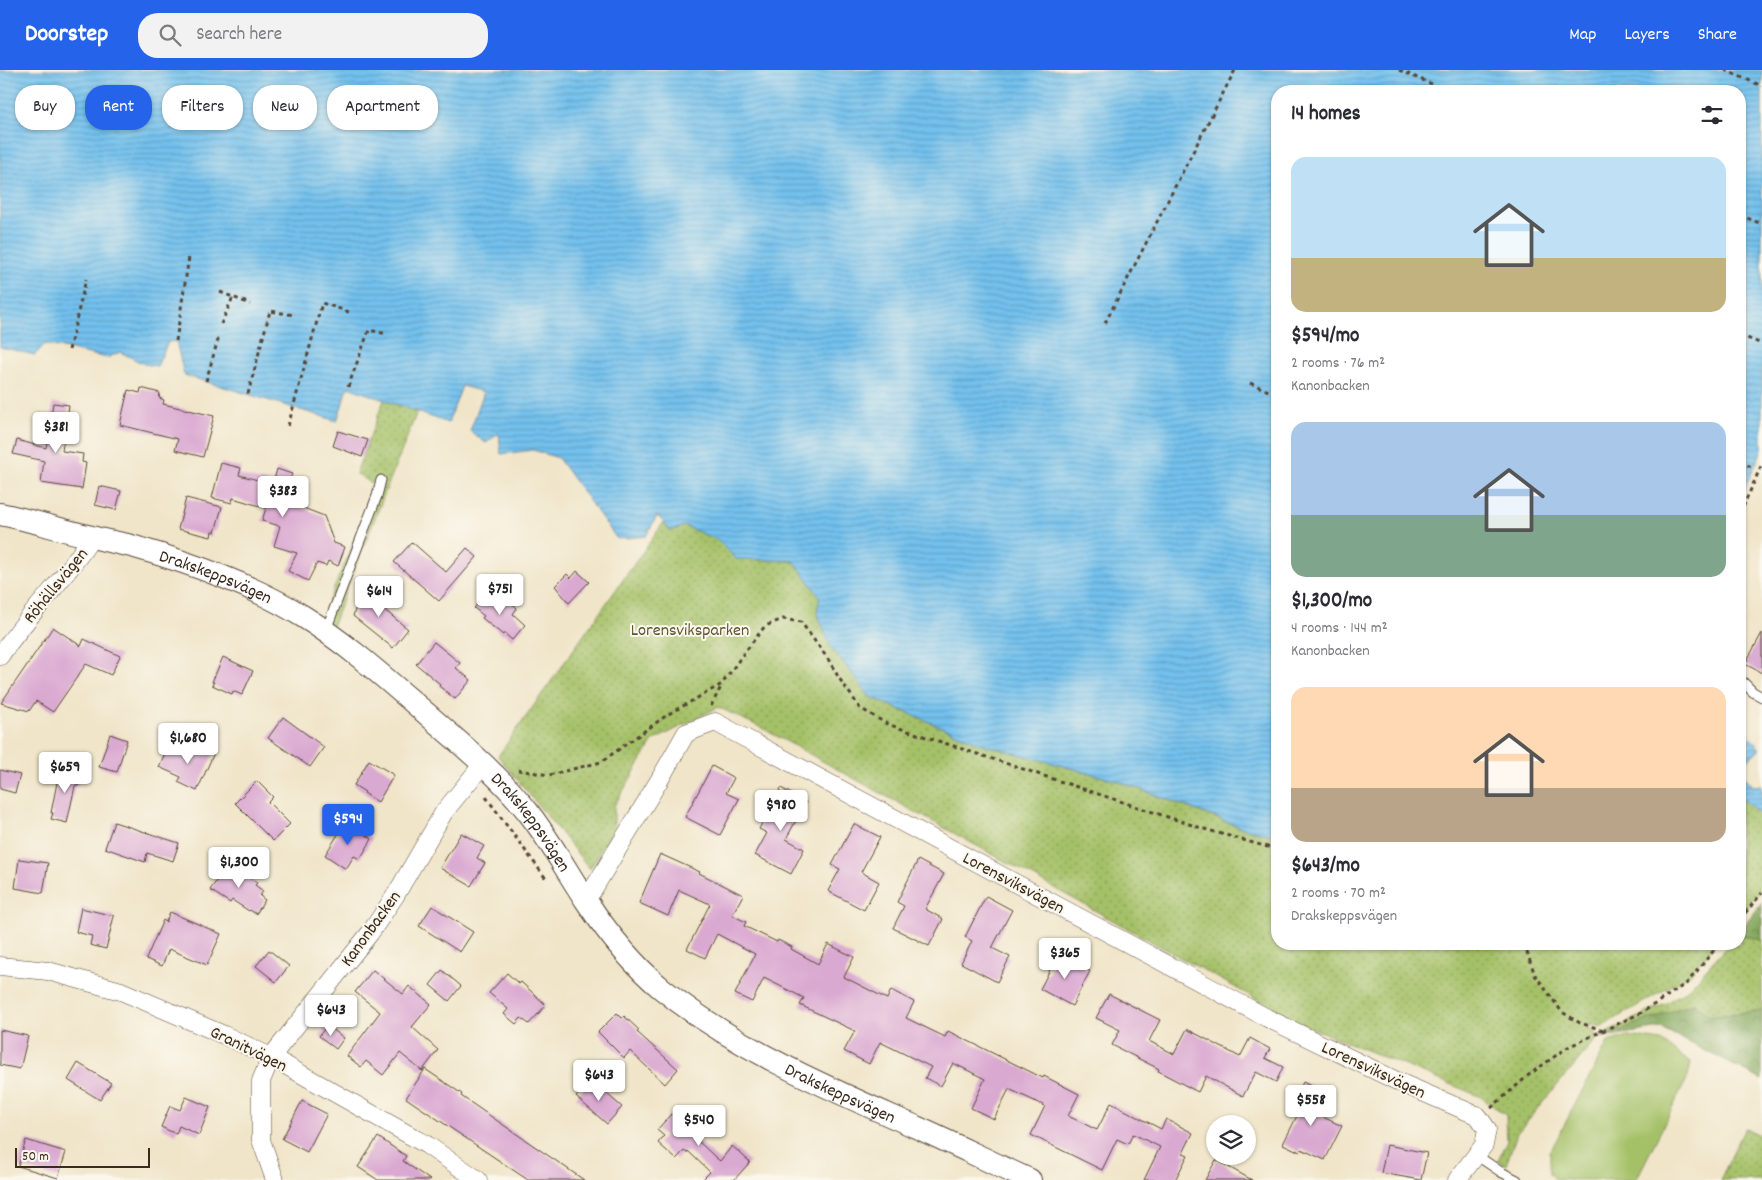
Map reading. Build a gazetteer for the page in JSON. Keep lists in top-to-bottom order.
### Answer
{
  "streets": {
    "street": [
      "Drakskeppsvägen",
      "Röhällsvägen",
      "Lorensviksvägen",
      "Kanonbacken",
      "Granitvägen"
    ]
  },
  "crossings": [
    ["Drakskeppsvägen", "Röhällsvägen"],
    ["Drakskeppsvägen", "Lorensviksvägen"],
    ["Drakskeppsvägen", "Kanonbacken"],
    ["Kanonbacken", "Granitvägen"]
  ],
  "parks": ["Lorensviksparken"],
  "scale_bar": "50 m",
  "page": {
    "header": "Doorstep",
    "search": "Search here",
    "nav": ["Map", "Layers", "Share"],
    "chip": [
      "Buy",
      "Rent",
      "Filters",
      "New",
      "Apartment"
    ],
    "heading": "14 homes",
    "list": [
      {
        "name": "$594/mo",
        "note": "2 rooms · 76 m² · Kanonbacken"
      },
      {
        "name": "$1,300/mo",
        "note": "4 rooms · 144 m² · Kanonbacken"
      },
      {
        "name": "$643/mo",
        "note": "2 rooms · 70 m² · Drakskeppsvägen"
      }
    ],
    "price": [
      "$381",
      "$383",
      "$751",
      "$614",
      "$1,680",
      "$659",
      "$980",
      "$594",
      "$1,300",
      "$365",
      "$643",
      "$643",
      "$558",
      "$540"
    ],
    "scale": "50 m"
  }
}
